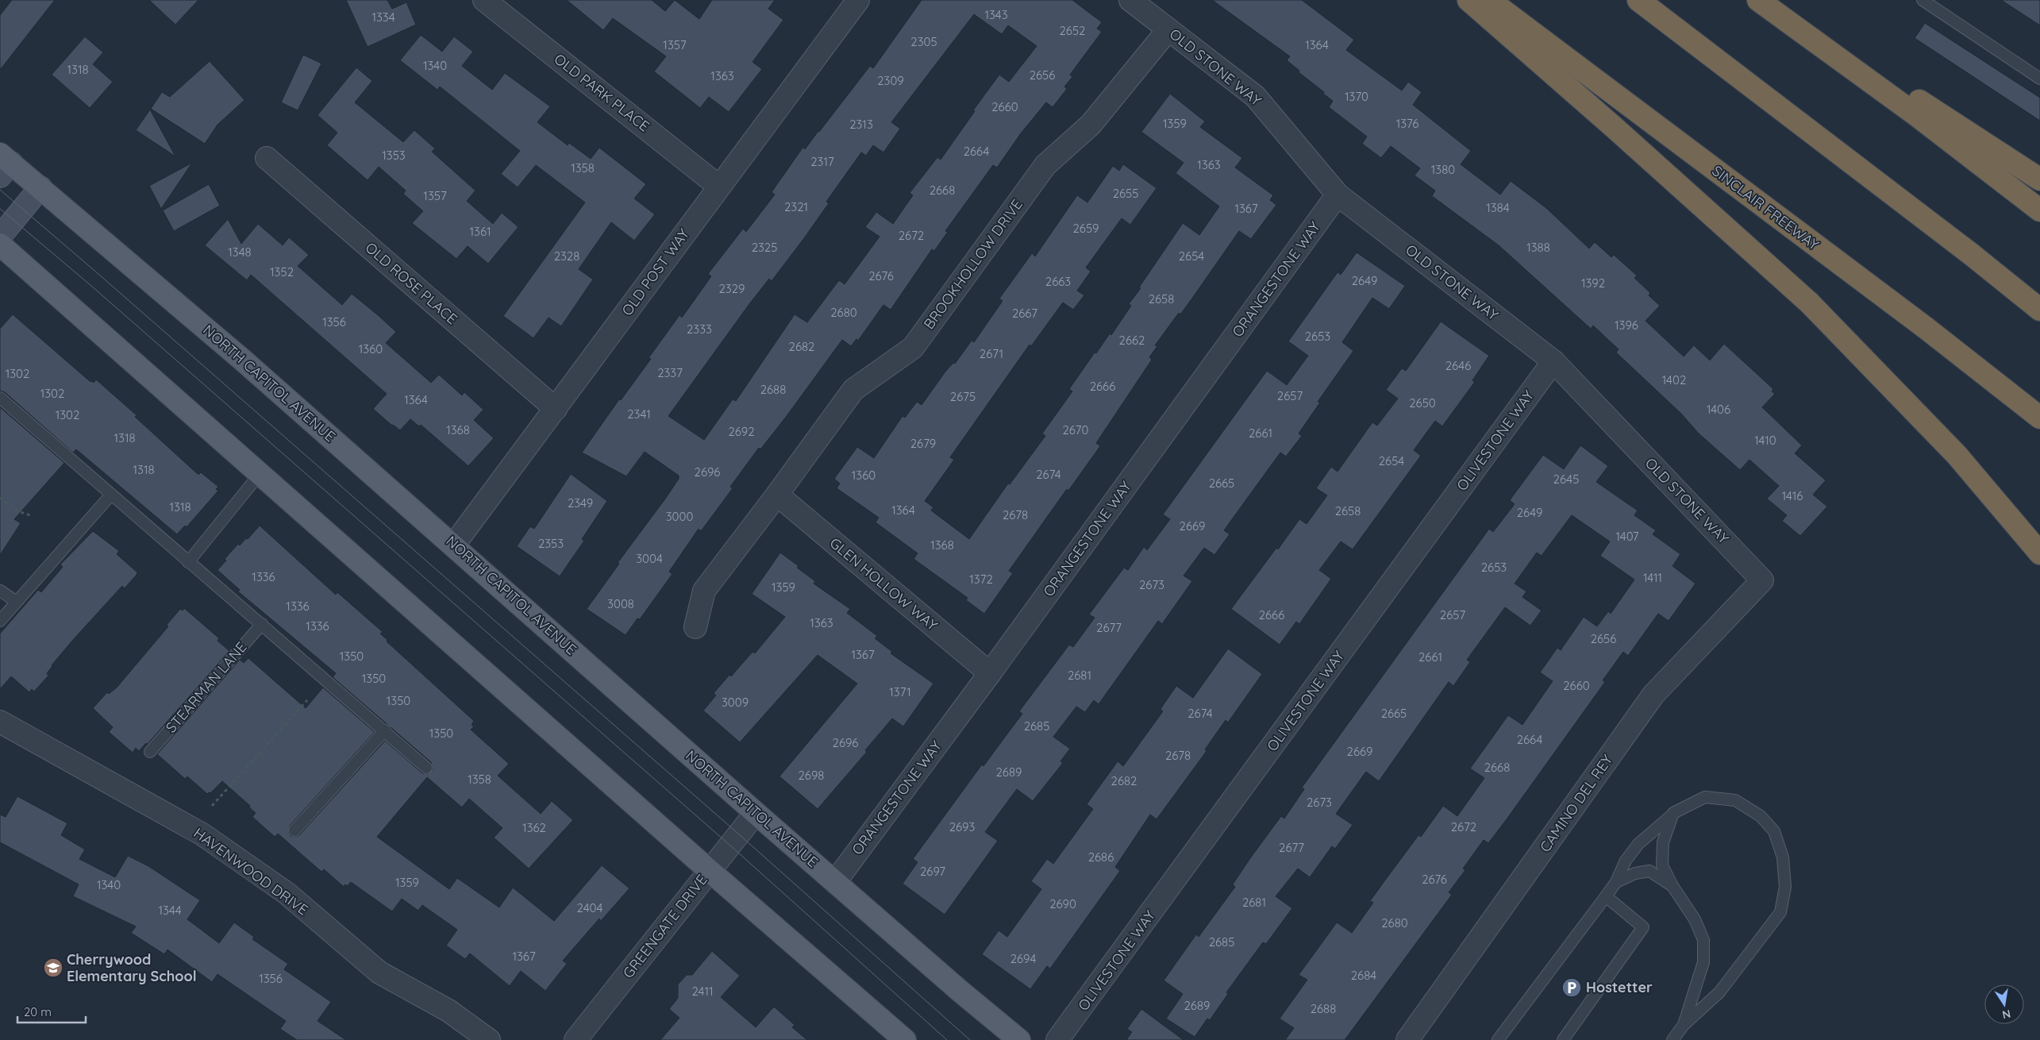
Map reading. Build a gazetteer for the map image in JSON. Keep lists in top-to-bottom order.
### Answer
{
  "streets": {
    "highway": ["SINCLAIR FREEWAY"],
    "main road": ["NORTH CAPITOL AVENUE"],
    "street": [
      "OLD STONE WAY",
      "OLD PARK PLACE",
      "BROOKHOLLOW DRIVE",
      "OLD POST WAY",
      "ORANGESTONE WAY",
      "OLD ROSE PLACE",
      "OLIVESTONE WAY",
      "GLEN HOLLOW WAY",
      "CAMINO DEL REY",
      "HAVENWOOD DRIVE",
      "GREENGATE DRIVE"
    ],
    "lane": ["STEARMAN LANE"]
  },
  "crossings": [
    ["OLD STONE WAY", "BROOKHOLLOW DRIVE"],
    ["OLD STONE WAY", "ORANGESTONE WAY"],
    ["OLD STONE WAY", "OLIVESTONE WAY"],
    ["OLD STONE WAY", "CAMINO DEL REY"],
    ["OLD PARK PLACE", "OLD POST WAY"],
    ["BROOKHOLLOW DRIVE", "GLEN HOLLOW WAY"],
    ["OLD POST WAY", "OLD ROSE PLACE"],
    ["OLD POST WAY", "NORTH CAPITOL AVENUE"],
    ["ORANGESTONE WAY", "NORTH CAPITOL AVENUE"],
    ["ORANGESTONE WAY", "GLEN HOLLOW WAY"],
    ["NORTH CAPITOL AVENUE", "GREENGATE DRIVE"]
  ],
  "places": {
    "school or university": ["Cherrywood Elementary School"],
    "parking": ["Hostetter"]
  },
  "house_numbers": [
    "1343",
    "1334",
    "2652",
    "2305",
    "1357",
    "1364",
    "1340",
    "1318",
    "2656",
    "1363",
    "2309",
    "1370",
    "2660",
    "1359",
    "1376",
    "2313",
    "2664",
    "1353",
    "2317",
    "1363",
    "1358",
    "1380",
    "2668",
    "2655",
    "1357",
    "2321",
    "1384",
    "1367",
    "2659",
    "1361",
    "2672",
    "2325",
    "1388",
    "1348",
    "2328",
    "2654",
    "1352",
    "2676",
    "2649",
    "2663",
    "1392",
    "2329",
    "2658",
    "2680",
    "2667",
    "1356",
    "1396",
    "2333",
    "2653",
    "2662",
    "2682",
    "1360",
    "2671",
    "2646",
    "2337",
    "1302",
    "1402",
    "2666",
    "2688",
    "1302",
    "2657",
    "2675",
    "1364",
    "2650",
    "1406",
    "2341",
    "1302",
    "1368",
    "2670",
    "2692",
    "2661",
    "1318",
    "1410",
    "2679",
    "2654",
    "1318",
    "2696",
    "2674",
    "1360",
    "2645",
    "2665",
    "1416",
    "2349",
    "1318",
    "1364",
    "2658",
    "2649",
    "2678",
    "3000",
    "2669",
    "1407",
    "2353",
    "1368",
    "3004",
    "2653",
    "1336",
    "1411",
    "1372",
    "2673",
    "1359",
    "3008",
    "1336",
    "2666",
    "2657",
    "1363",
    "1336",
    "2677",
    "2656",
    "1367",
    "1350",
    "2661",
    "2681",
    "1350",
    "2660",
    "1371",
    "1350",
    "3009",
    "2674",
    "2665",
    "2685",
    "1350",
    "2664",
    "2696",
    "2669",
    "2678",
    "2668",
    "2689",
    "2698",
    "1358",
    "2682",
    "2673",
    "2693",
    "2672",
    "1362",
    "2677",
    "2686",
    "2697",
    "2676",
    "1359",
    "1340",
    "2681",
    "2690",
    "2404",
    "1344",
    "2680",
    "2685",
    "1367",
    "2694",
    "2684",
    "1356",
    "2411",
    "2689",
    "2688"
  ],
  "scale_bar": "20 m",
  "north": "bottom"
}
